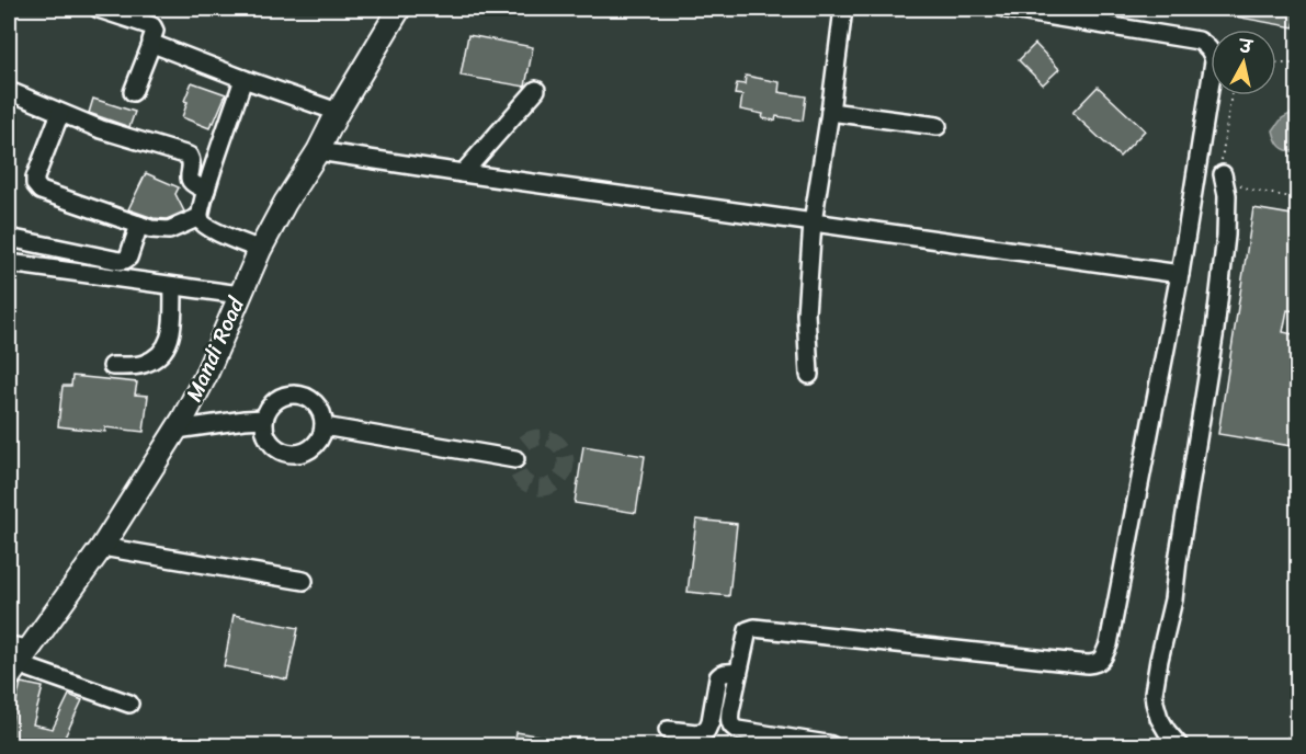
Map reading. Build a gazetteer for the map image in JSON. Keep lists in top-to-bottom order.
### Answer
{
  "streets": {
    "street": ["Mandi Road"]
  },
  "north": "top"
}
